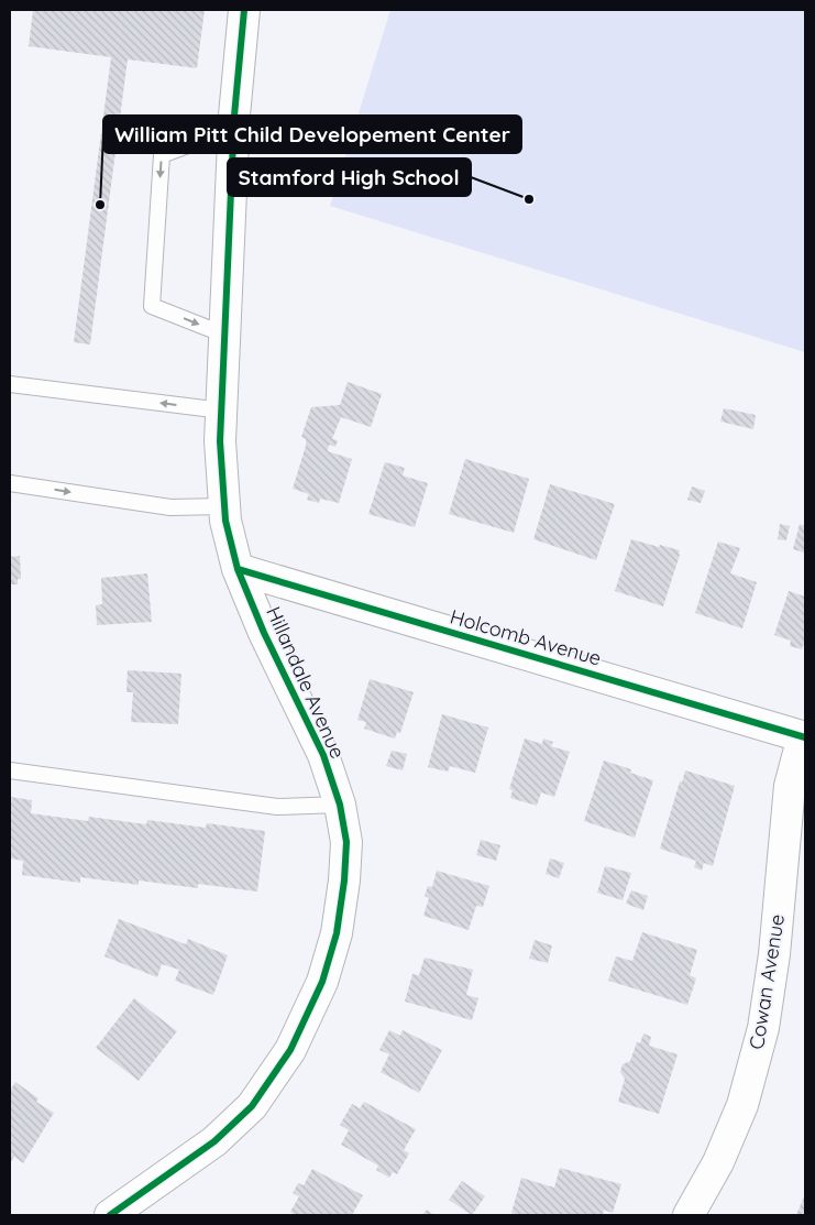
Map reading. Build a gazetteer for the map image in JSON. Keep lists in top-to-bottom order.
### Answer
{
  "streets": {
    "street": ["Holcomb Avenue", "Hillandale Avenue", "Cowan Avenue"]
  },
  "crossings": [
    ["Holcomb Avenue", "Hillandale Avenue"],
    ["Holcomb Avenue", "Cowan Avenue"]
  ],
  "places": ["Stamford High School", "William Pitt Child Developement Center"]
}
